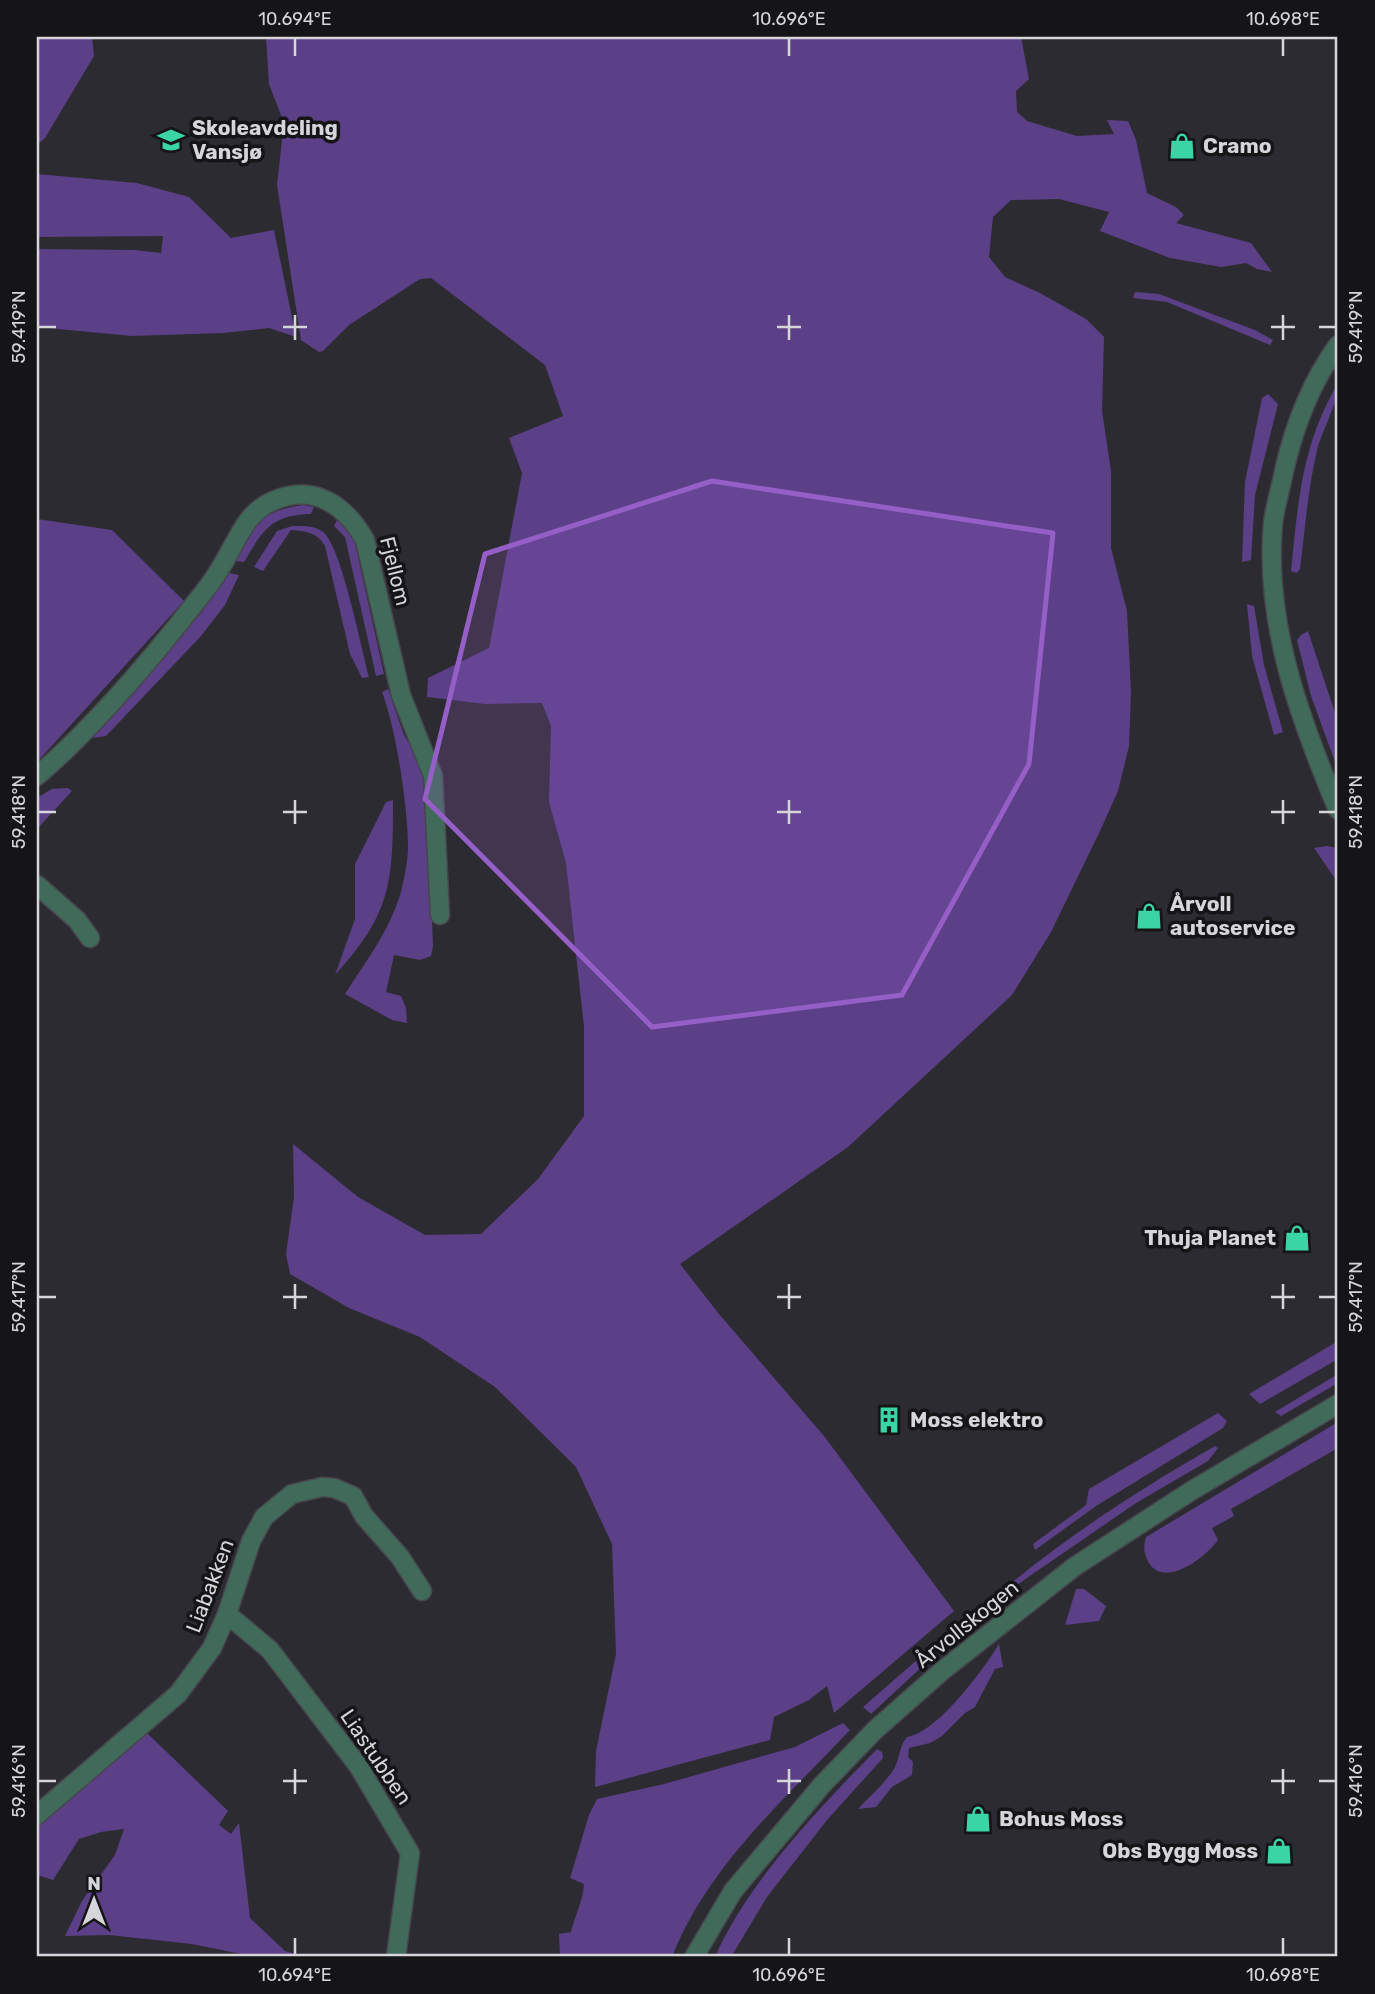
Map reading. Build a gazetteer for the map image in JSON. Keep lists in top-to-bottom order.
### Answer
{
  "streets": {
    "street": [
      "Fjellom",
      "Liabakken",
      "Årvollskogen",
      "Liastubben"
    ]
  },
  "crossings": [
    ["Liabakken", "Liastubben"]
  ],
  "places": {
    "school or university": ["Skoleavdeling Vansjø"],
    "shop": [
      "Cramo",
      "Årvoll autoservice",
      "Thuja Planet",
      "Bohus Moss",
      "Obs Bygg Moss"
    ],
    "building": ["Moss elektro"]
  },
  "north": "top",
  "coordinates": [
    "10.694°E",
    "10.696°E",
    "10.698°E",
    "59.419°N",
    "59.418°N",
    "59.417°N",
    "59.416°N"
  ]
}
